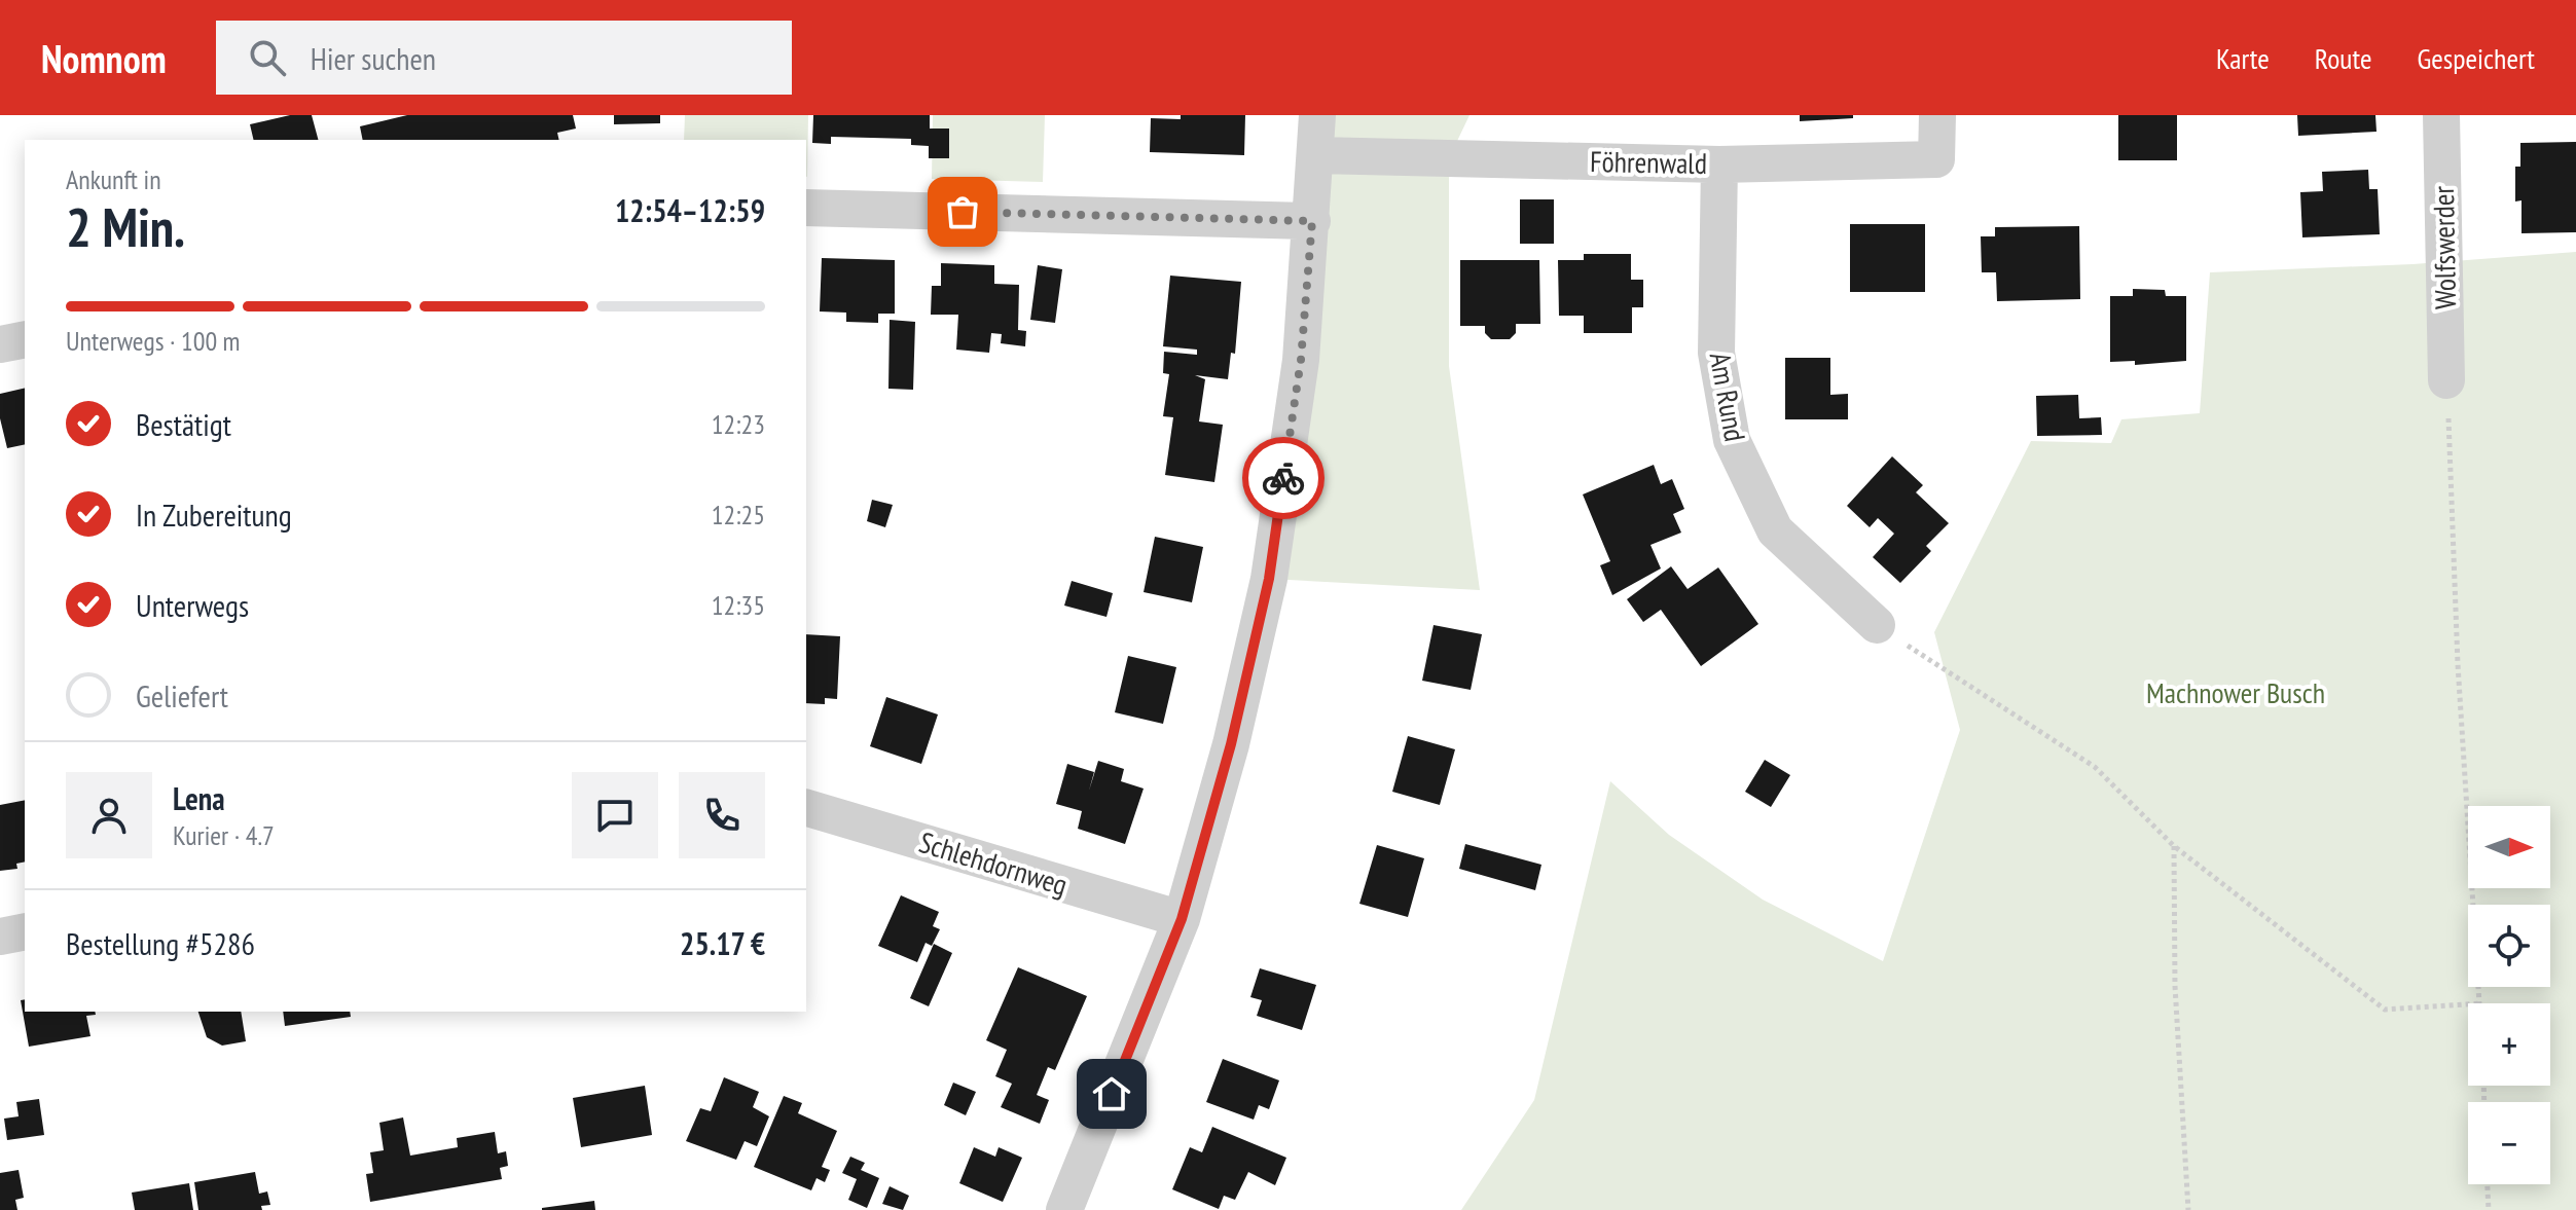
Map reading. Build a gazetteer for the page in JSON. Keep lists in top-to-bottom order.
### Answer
{
  "streets": {
    "street": [
      "Föhrenwald",
      "Wolfswerder",
      "Am Rund",
      "Schlehdornweg"
    ]
  },
  "crossings": [
    ["Föhrenwald", "Am Rund"]
  ],
  "parks": ["Machnower Busch"],
  "north": "right",
  "page": {
    "header": "Nomnom",
    "search": "Hier suchen",
    "nav": ["Karte", "Route", "Gespeichert"],
    "heading": ["2 Min.", "Ankunft in", "12:54–12:59"],
    "panel": [
      "Lena",
      "Kurier · 4.7",
      "Bestellung #5286",
      "25.17 €"
    ],
    "bar": "Unterwegs · 100 m",
    "list": [
      ["Bestätigt", "12:23"],
      ["In Zubereitung", "12:25"],
      ["Unterwegs", "12:35"],
      "Geliefert"
    ],
    "map_buttons": ["+", "−"]
  }
}
